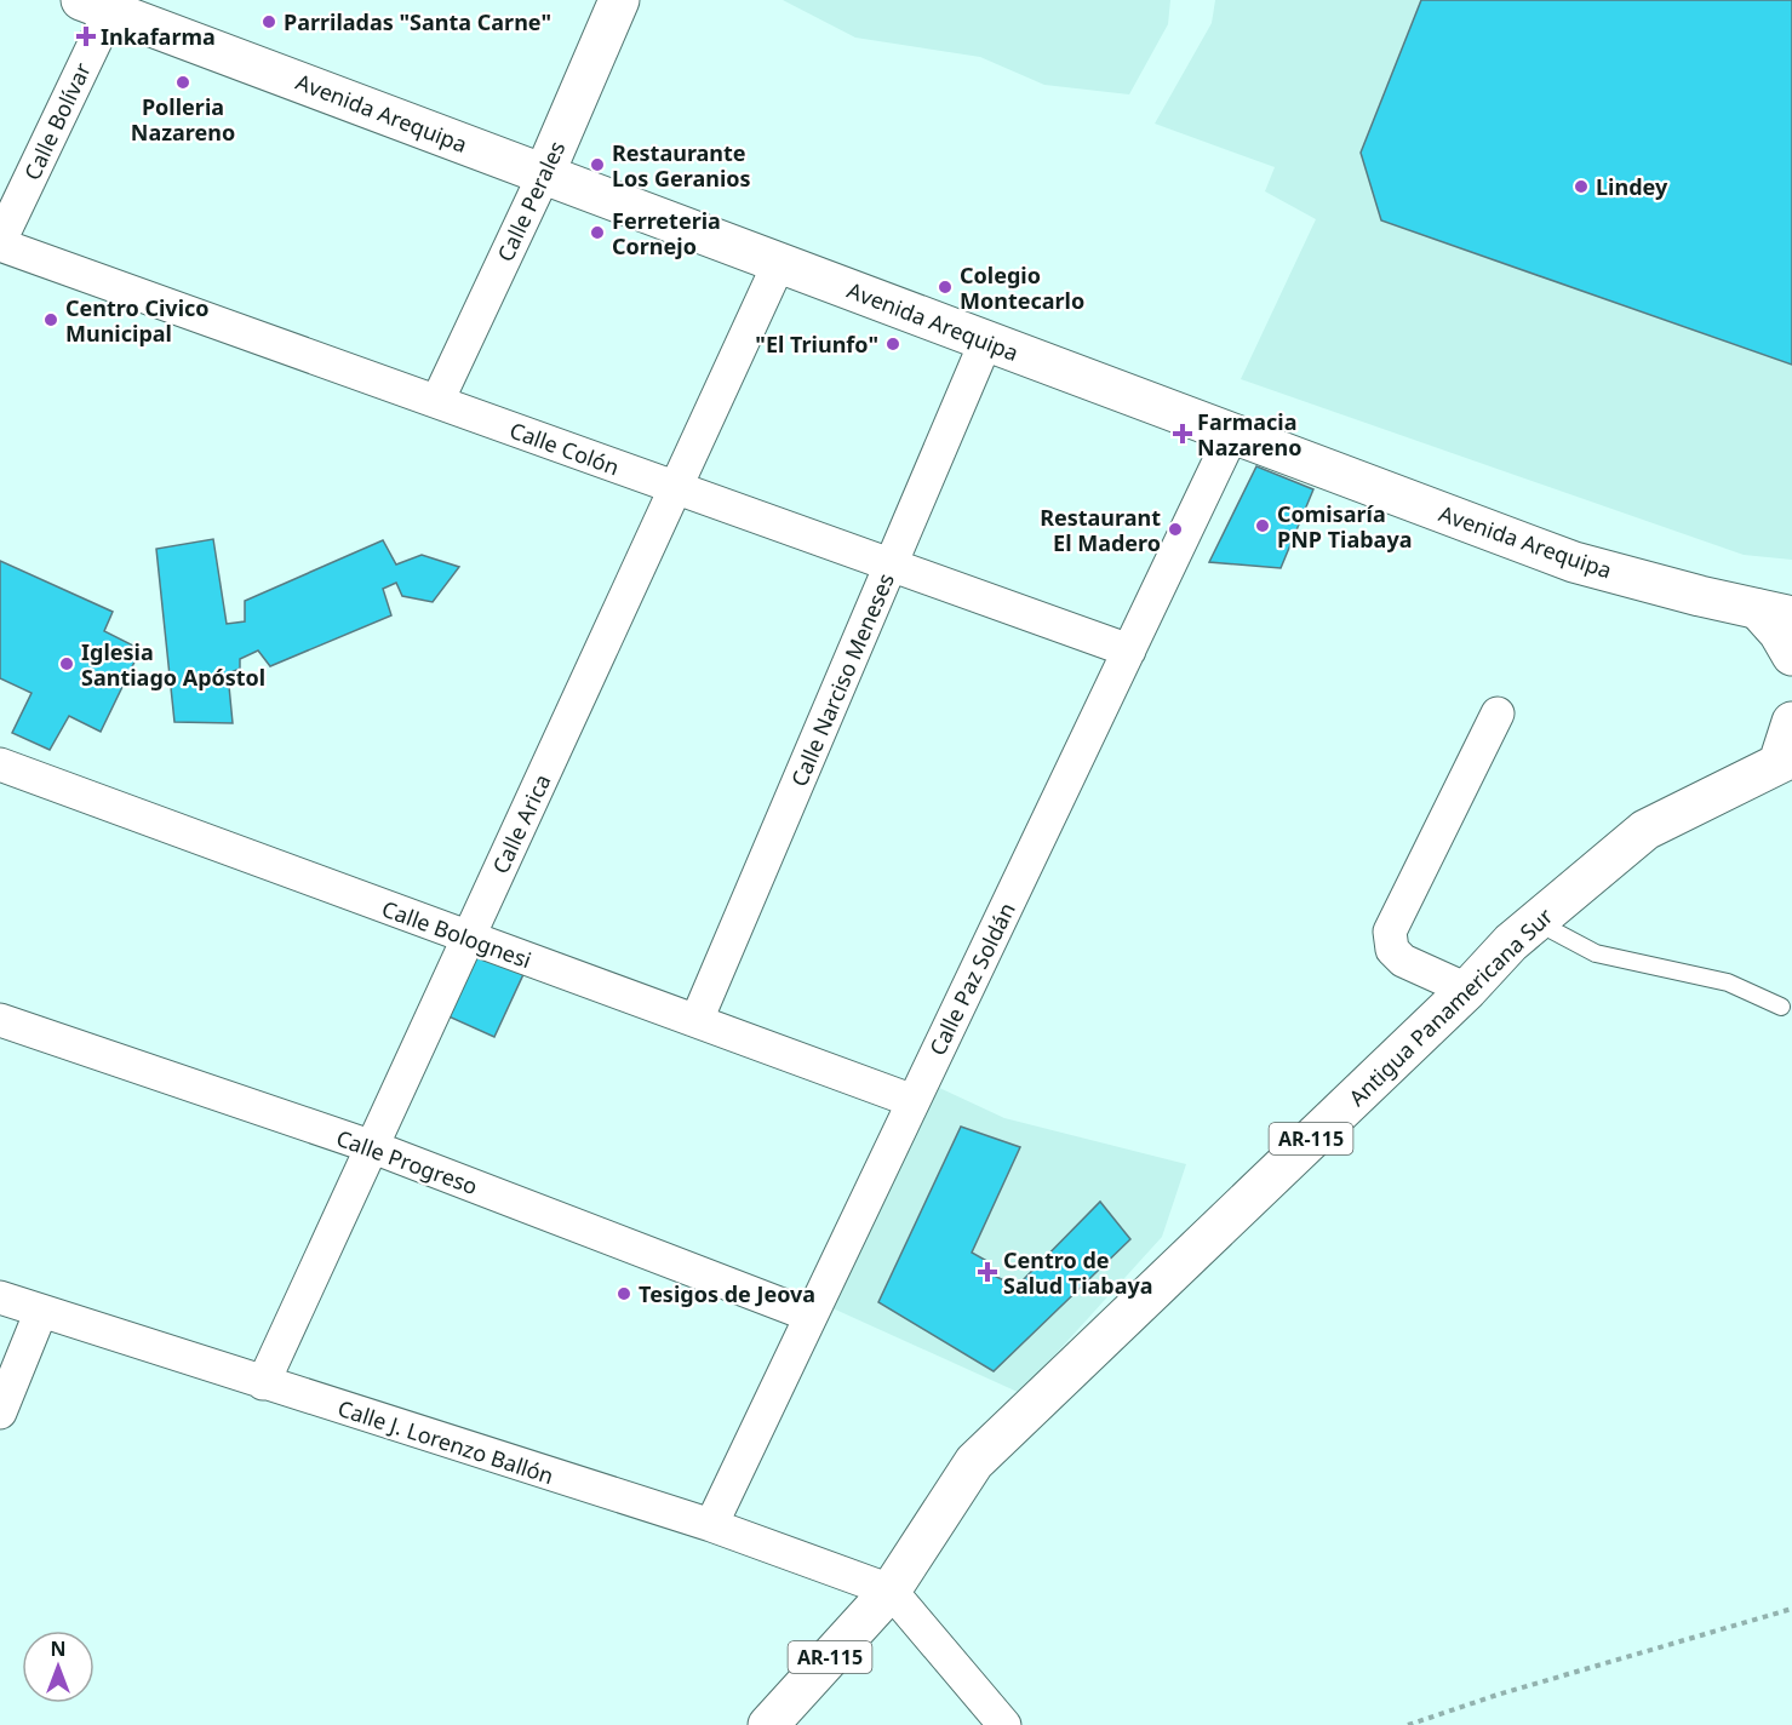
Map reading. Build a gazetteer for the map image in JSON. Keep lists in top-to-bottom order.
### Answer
{
  "streets": {
    "main road": [
      "Avenida Arequipa",
      "Calle Perales",
      "Antigua Panamericana Sur",
      "AR-115"
    ],
    "street": [
      "Calle Bolívar",
      "Calle Colón",
      "Calle Narciso Meneses",
      "Calle Arica",
      "Calle Bolognesi",
      "Calle Paz Soldán",
      "Calle Progreso",
      "Calle J. Lorenzo Ballón"
    ]
  },
  "crossings": [
    ["Avenida Arequipa", "Calle Bolívar"],
    ["Avenida Arequipa", "Calle Perales"],
    ["Avenida Arequipa", "Calle Narciso Meneses"],
    ["Avenida Arequipa", "Calle Arica"],
    ["Avenida Arequipa", "Calle Paz Soldán"],
    ["Calle Bolívar", "Calle Colón"],
    ["Calle Perales", "Calle Colón"],
    ["Calle Colón", "Calle Narciso Meneses"],
    ["Calle Colón", "Calle Arica"],
    ["Calle Colón", "Calle Paz Soldán"],
    ["Calle Narciso Meneses", "Calle Bolognesi"],
    ["Calle Arica", "Calle Bolognesi"],
    ["Calle Arica", "Calle Progreso"],
    ["Calle Arica", "Calle J. Lorenzo Ballón"],
    ["Calle Bolognesi", "Calle Paz Soldán"],
    ["Calle Paz Soldán", "Calle Progreso"],
    ["Calle Paz Soldán", "Calle J. Lorenzo Ballón"],
    ["Antigua Panamericana Sur", "Calle J. Lorenzo Ballón"]
  ],
  "places": {
    "other": [
      "Parriladas \"Santa Carne\"",
      "Polleria Nazareno",
      "Restaurante Los Geranios",
      "Lindey",
      "Ferreteria Cornejo",
      "Colegio Montecarlo",
      "Centro Civico Municipal",
      "\"El Triunfo\"",
      "Comisaría PNP Tiabaya",
      "Restaurant El Madero",
      "Iglesia Santiago Apóstol",
      "Tesigos de Jeova"
    ],
    "health": ["Inkafarma", "Farmacia Nazareno", "Centro de Salud Tiabaya"]
  },
  "north": "top"
}
